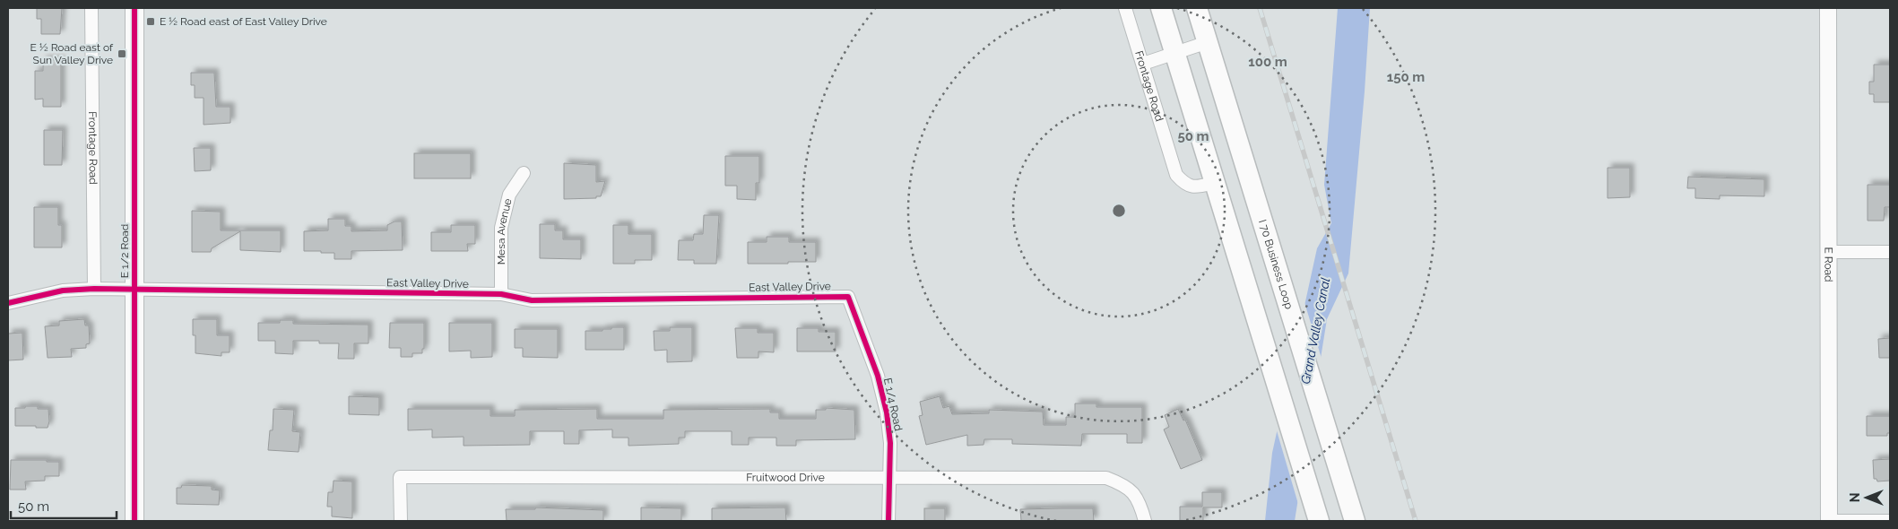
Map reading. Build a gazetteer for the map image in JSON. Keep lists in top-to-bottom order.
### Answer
{
  "streets": {
    "main road": ["E 1/2 Road", "I 70 Business Loop"],
    "street": [
      "Frontage Road",
      "Mesa Avenue",
      "E Road",
      "East Valley Drive",
      "E 1/4 Road",
      "Fruitwood Drive"
    ]
  },
  "crossings": [
    ["Frontage Road", "East Valley Drive"],
    ["Mesa Avenue", "East Valley Drive"],
    ["E 1/2 Road", "East Valley Drive"],
    ["East Valley Drive", "E 1/4 Road"],
    ["E 1/4 Road", "Fruitwood Drive"]
  ],
  "water": ["Grand Valley Canal"],
  "places": {
    "transit": ["E ½ Road east of East Valley Drive", "E ½ Road east of Sun Valley Drive"]
  },
  "scale_bar": "50 m",
  "north": "left",
  "rings": ["100 m", "150 m", "50 m"]
}
